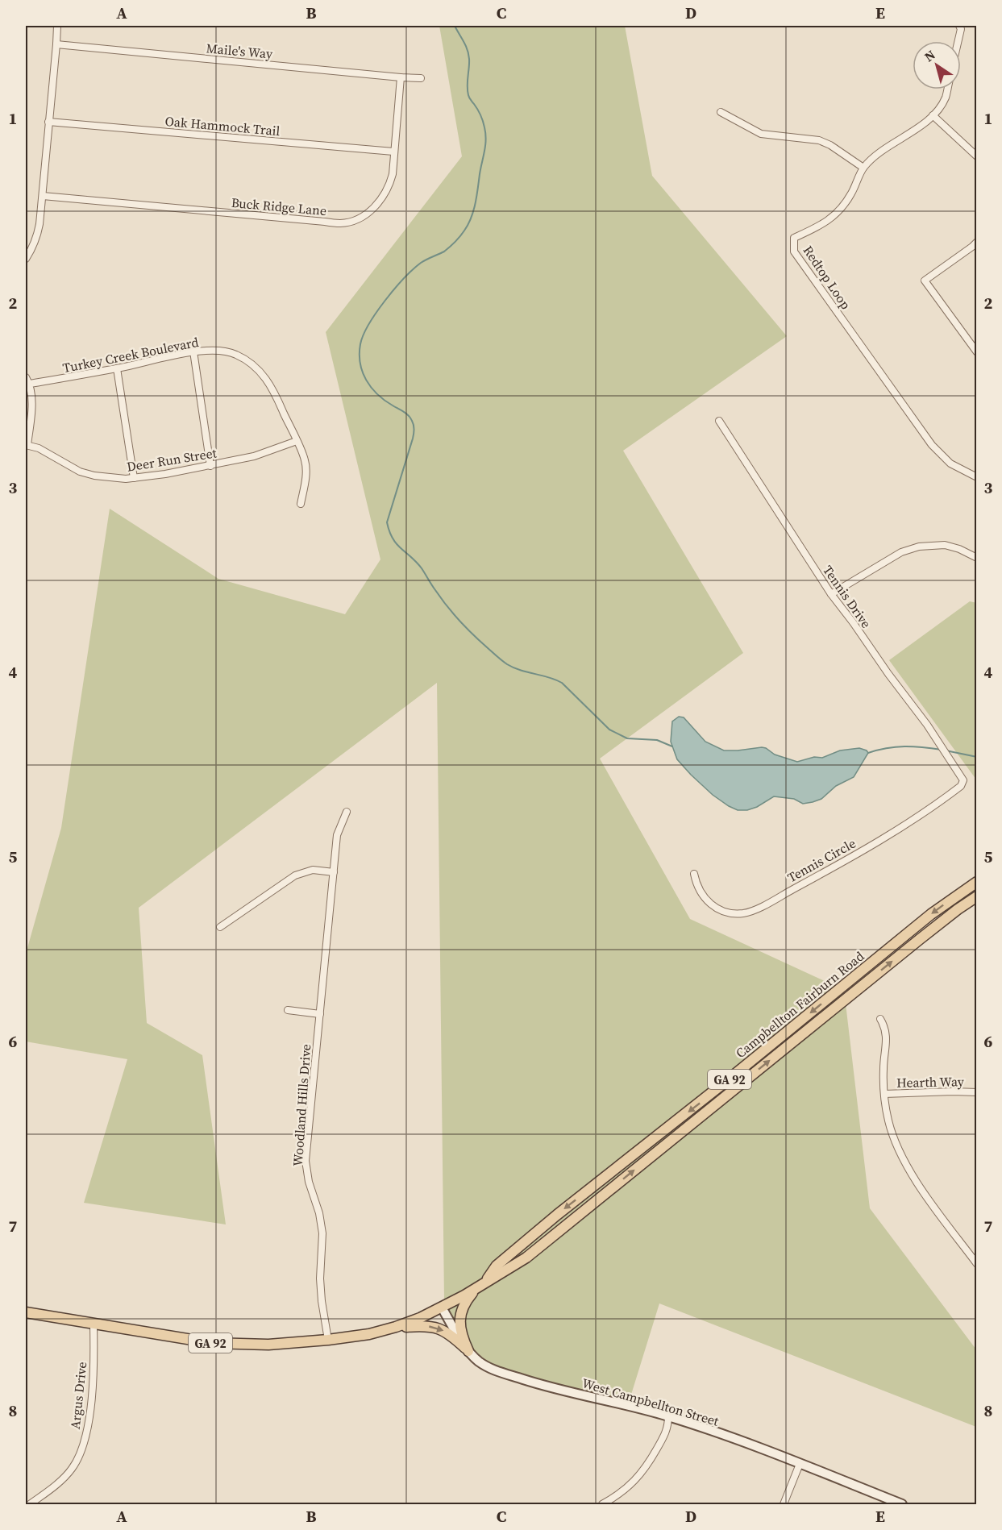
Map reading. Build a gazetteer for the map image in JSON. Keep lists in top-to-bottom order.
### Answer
{
  "streets": {
    "main road": ["Campbellton Fairburn Road", "GA 92", "West Campbellton Street"],
    "street": [
      "Maile's Way",
      "Oak Hammock Trail",
      "Buck Ridge Lane",
      "Redtop Loop",
      "Turkey Creek Boulevard",
      "Deer Run Street",
      "Tennis Drive",
      "Tennis Circle",
      "Hearth Way",
      "Woodland Hills Drive",
      "Argus Drive"
    ]
  },
  "crossings": [
    ["Maile's Way", "Buck Ridge Lane"],
    ["Oak Hammock Trail", "Buck Ridge Lane"],
    ["Turkey Creek Boulevard", "Deer Run Street"],
    ["Tennis Drive", "Tennis Circle"],
    ["Campbellton Fairburn Road", "Woodland Hills Drive"],
    ["Campbellton Fairburn Road", "Argus Drive"],
    ["Campbellton Fairburn Road", "West Campbellton Street"]
  ],
  "north": "top left",
  "grid": {
    "columns": [
      "A",
      "B",
      "C",
      "D",
      "E"
    ],
    "rows": [
      "1",
      "2",
      "3",
      "4",
      "5",
      "6",
      "7",
      "8"
    ]
  }
}
